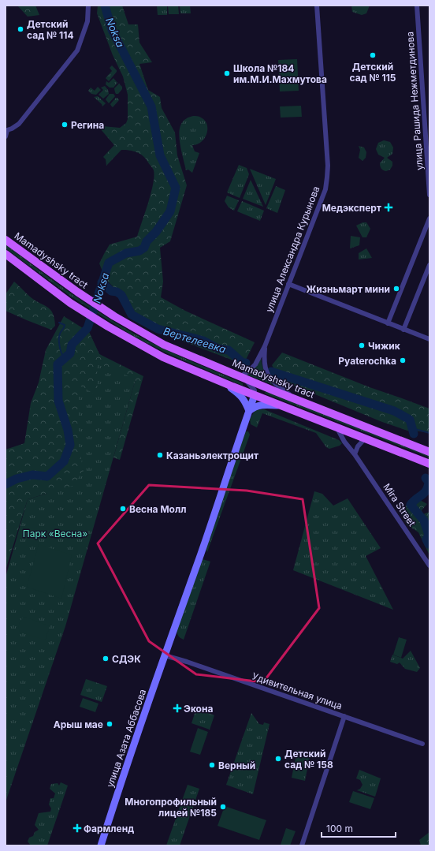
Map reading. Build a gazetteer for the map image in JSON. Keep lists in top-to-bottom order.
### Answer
{
  "streets": {
    "main road": ["Mamadyshsky tract"],
    "street": [
      "улица Рашида Нежметдинова",
      "улица Александра Курынова",
      "Mira Street",
      "Удивительная улица",
      "улица Азата Аббасова"
    ]
  },
  "crossings": [
    ["улица Александра Курынова", "Mamadyshsky tract"],
    ["Удивительная улица", "улица Азата Аббасова"]
  ],
  "water": ["Noksa", "Вертелеевка"],
  "parks": ["Парк «Весна»"],
  "places": {
    "other": [
      "Детский сад № 114",
      "Детский сад № 115",
      "Школа №184 им.М.И.Махмутова",
      "Регина",
      "Жизньмарт мини",
      "Чижик",
      "Pyaterochka",
      "Казаньэлектрощит",
      "Весна Молл",
      "СДЭК",
      "Арыш мае",
      "Детский сад № 158",
      "Верный",
      "Многопрофильный лицей №185"
    ],
    "health": ["Медэксперт", "Экона", "Фармленд"]
  },
  "scale_bar": "100 m"
}
